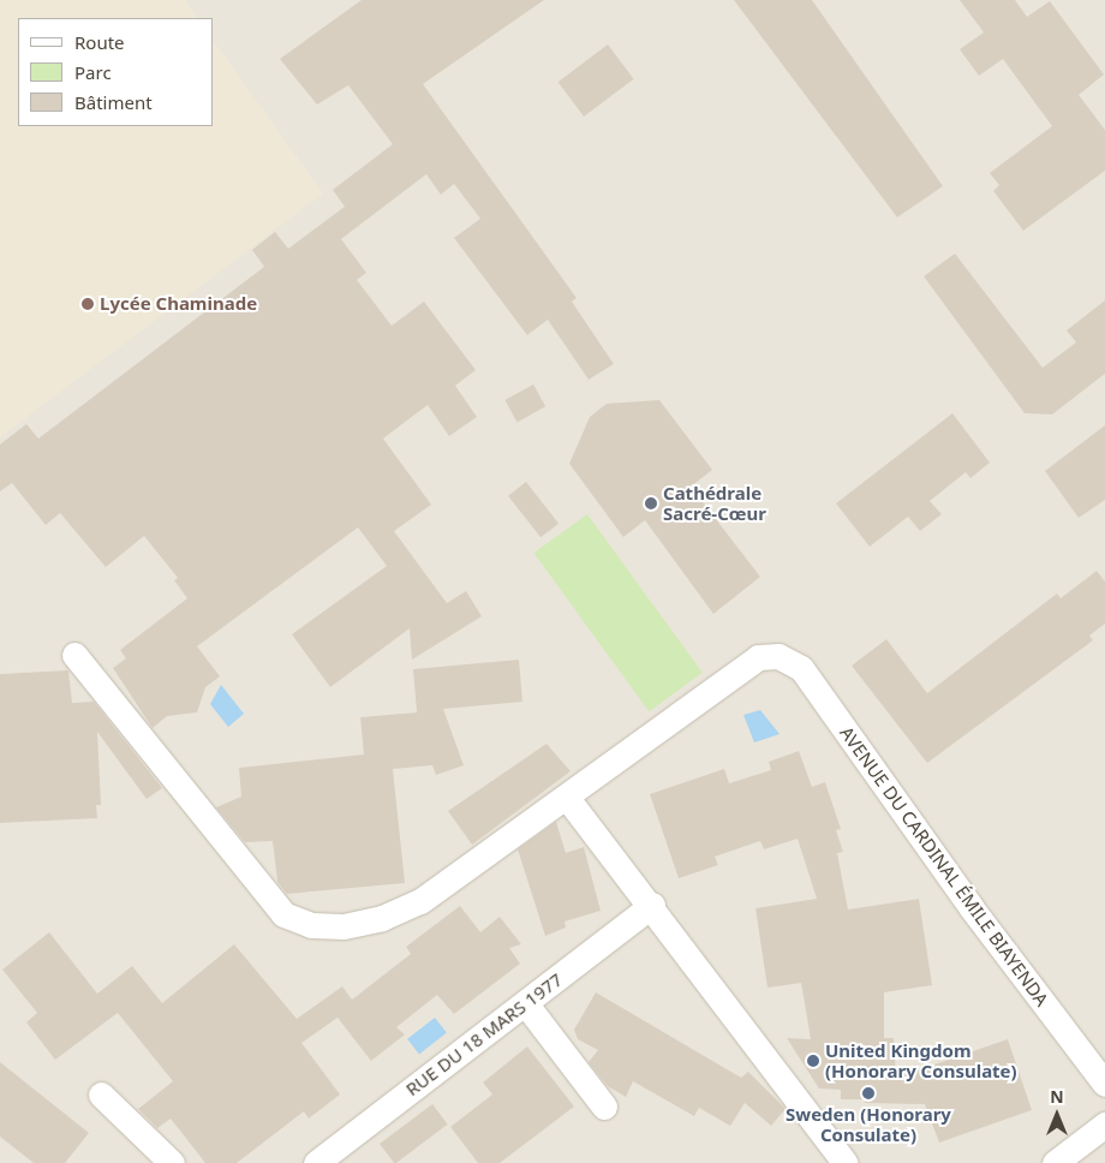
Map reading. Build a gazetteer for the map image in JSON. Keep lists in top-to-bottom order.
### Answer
{
  "streets": {
    "street": ["AVENUE DU CARDINAL ÉMILE BIAYENDA", "RUE DU 18 MARS 1977"]
  },
  "places": [
    "Lycée Chaminade",
    "Cathédrale Sacré-Cœur",
    "United Kingdom (Honorary Consulate)",
    "Sweden (Honorary Consulate)"
  ],
  "legend": ["Route", "Parc", "Bâtiment"],
  "north": "top"
}
